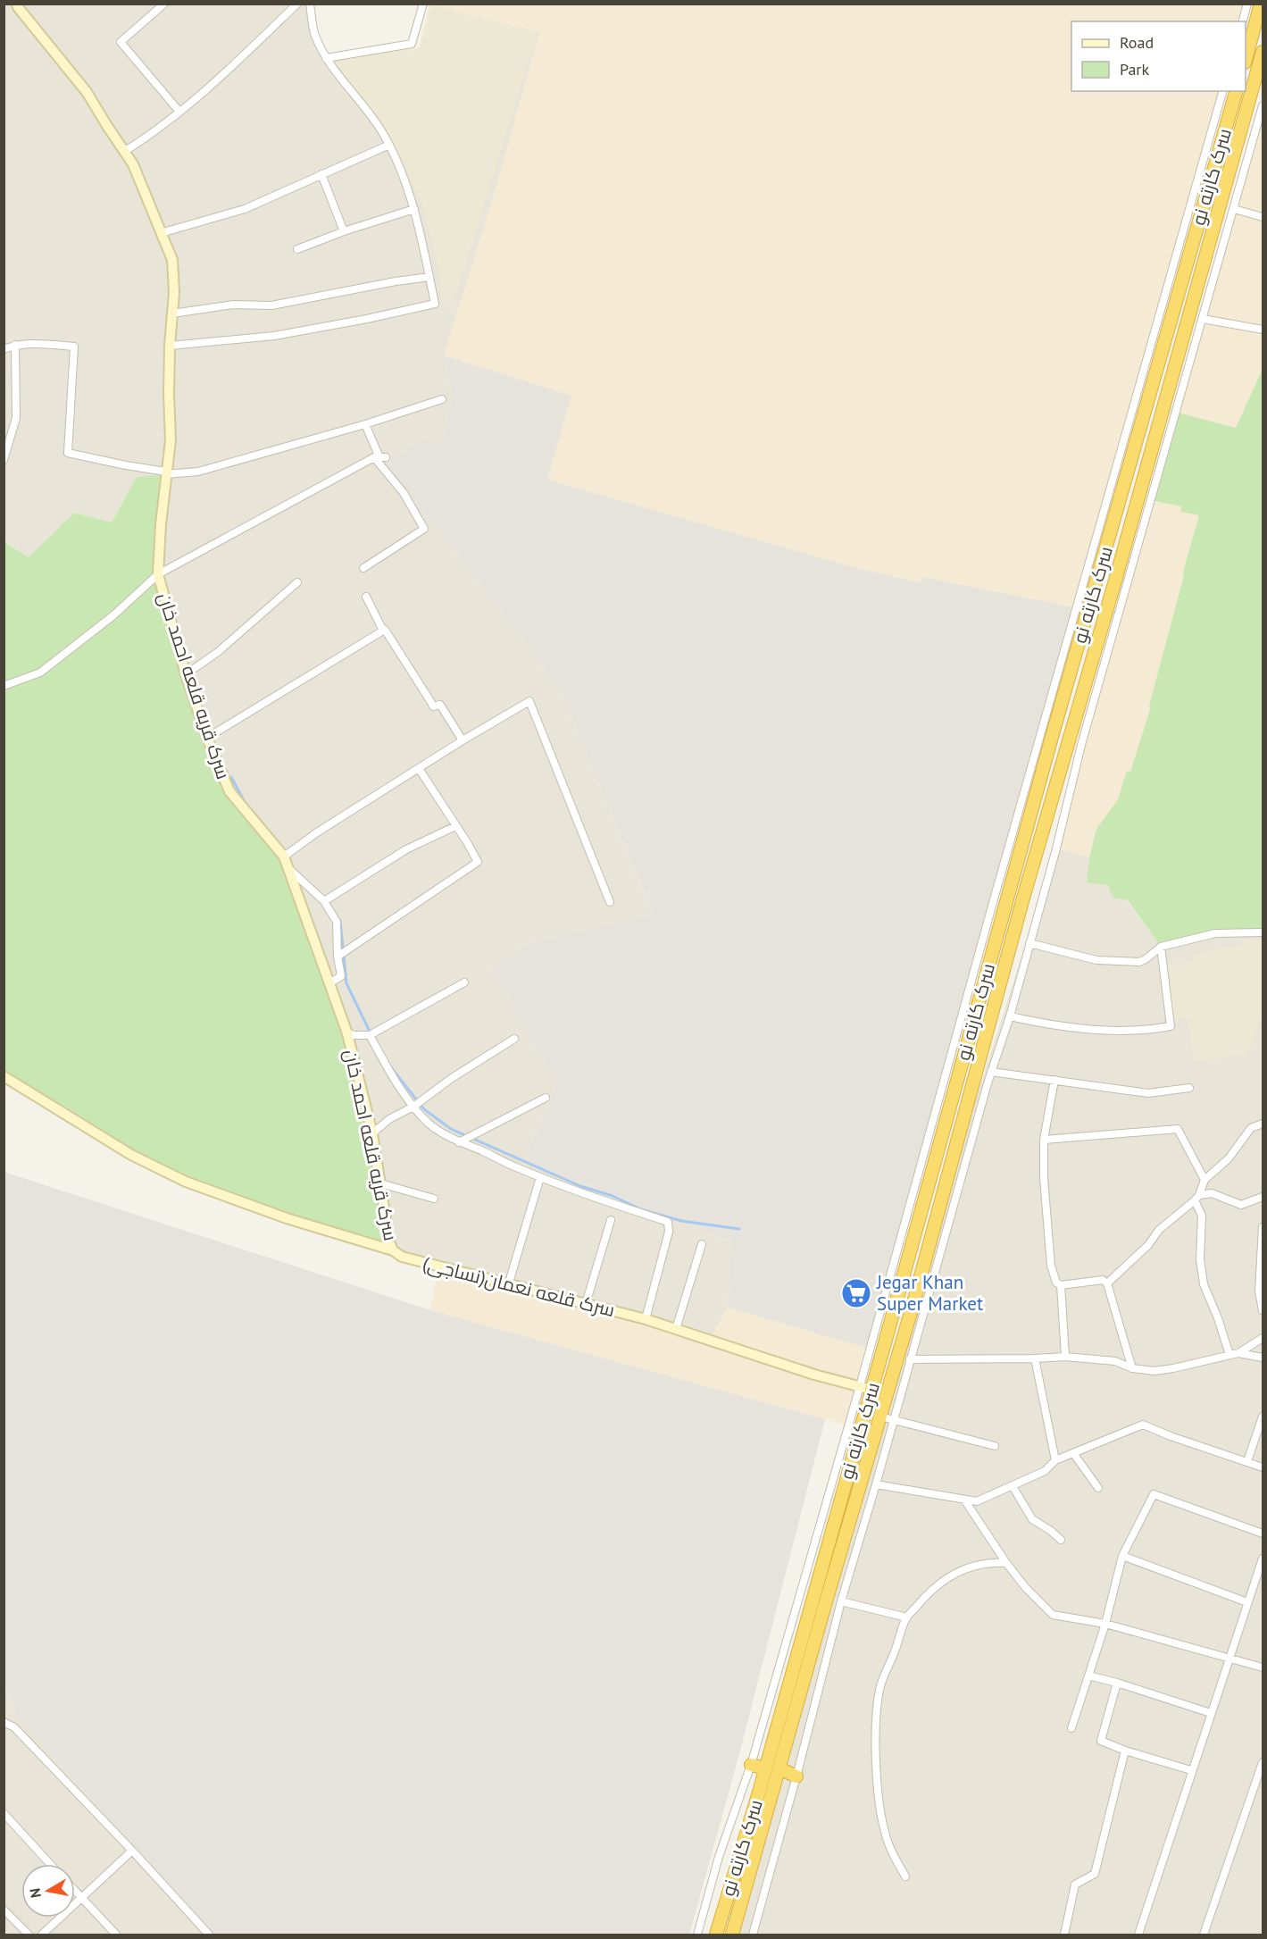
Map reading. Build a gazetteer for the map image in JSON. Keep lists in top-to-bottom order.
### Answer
{
  "streets": {
    "highway": ["سرک کارته نو"],
    "street": ["سرک قریه قلعه احمد خان", "سرک قلعه نعمان(نساجی)"]
  },
  "crossings": [
    ["سرک کارته نو", "سرک قلعه نعمان(نساجی)"],
    ["سرک قریه قلعه احمد خان", "سرک قلعه نعمان(نساجی)"]
  ],
  "places": {
    "supermarket": ["Jegar Khan Super Market"]
  },
  "legend": ["Road", "Park"],
  "north": "left"
}
